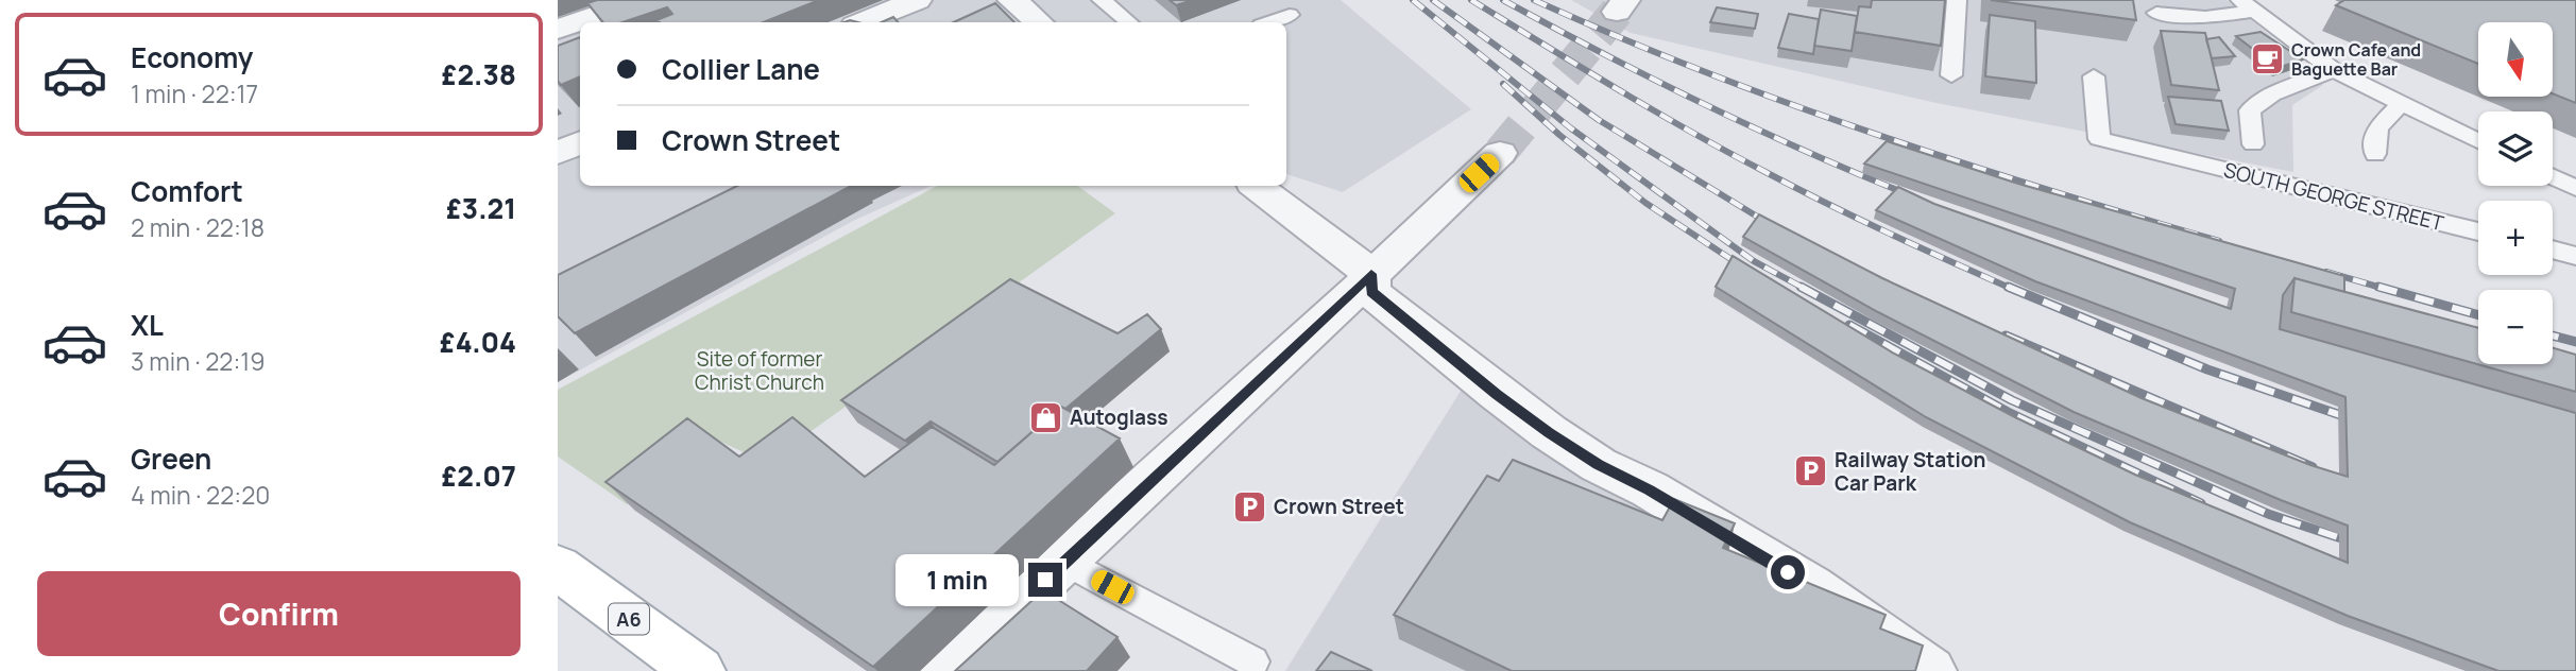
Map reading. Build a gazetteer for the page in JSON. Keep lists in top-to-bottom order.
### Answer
{
  "streets": {
    "main road": ["A6"],
    "lane": ["SOUTH GEORGE STREET"]
  },
  "parks": ["Site of former Christ Church"],
  "places": {
    "cafe": ["Crown Cafe and Baguette Bar"],
    "shop": ["Autoglass"],
    "parking": ["Railway Station Car Park", "Crown Street"]
  },
  "north": "bottom",
  "page": {
    "list": [
      {
        "name": "Economy",
        "note": "1 min · 22:17",
        "value": "£2.38"
      },
      {
        "name": "Comfort",
        "note": "2 min · 22:18",
        "value": "£3.21"
      },
      {
        "name": "XL",
        "note": "3 min · 22:19",
        "value": "£4.04"
      },
      {
        "name": "Green",
        "note": "4 min · 22:20",
        "value": "£2.07"
      }
    ],
    "map_buttons": ["+", "−"],
    "banner": ["Collier Lane", "Crown Street"],
    "bubble": "1 min",
    "buttons": "Confirm"
  }
}
